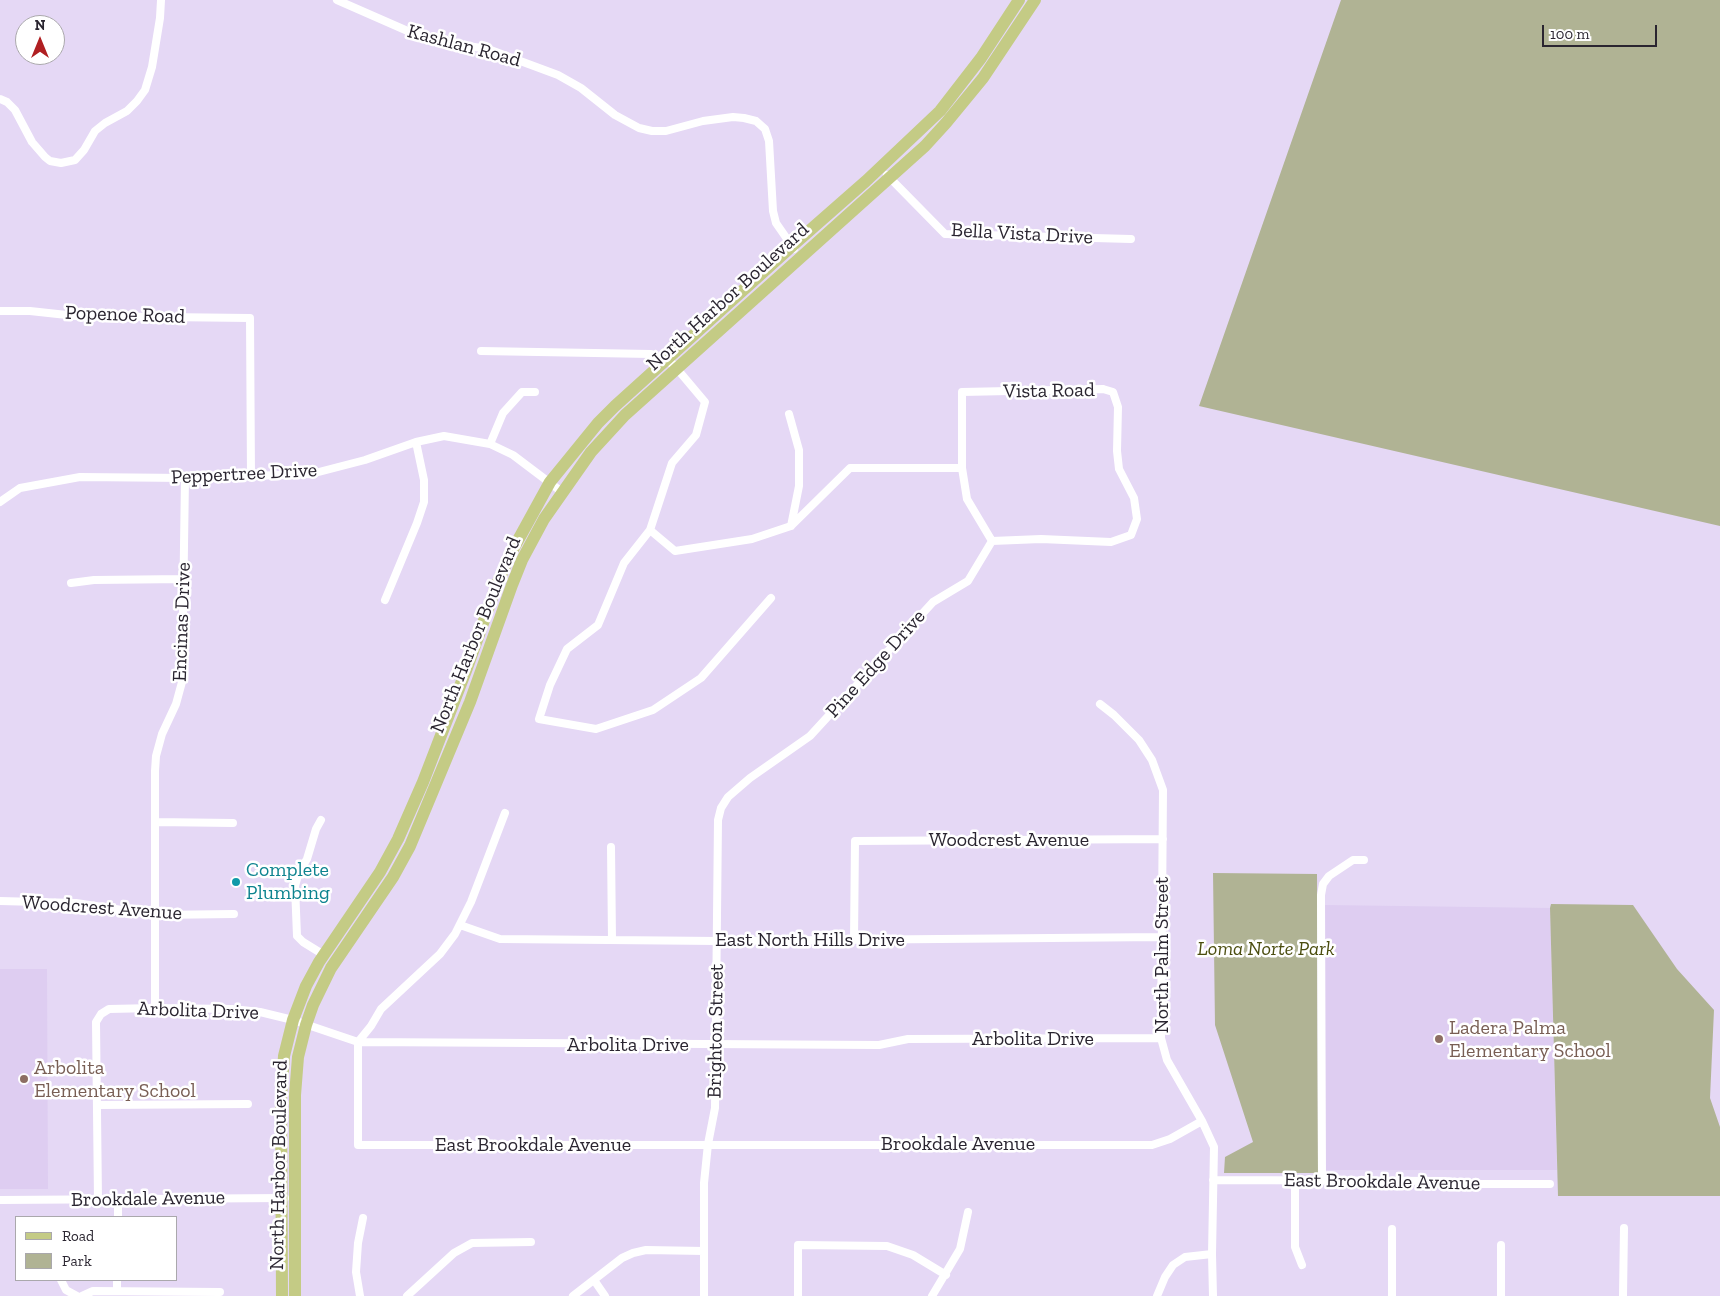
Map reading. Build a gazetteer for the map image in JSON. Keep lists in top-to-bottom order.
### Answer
{
  "streets": {
    "main road": ["North Harbor Boulevard"],
    "street": [
      "Kashlan Road",
      "Bella Vista Drive",
      "Popenoe Road",
      "Vista Road",
      "Peppertree Drive",
      "Encinas Drive",
      "Pine Edge Drive",
      "Woodcrest Avenue",
      "East North Hills Drive",
      "North Palm Street",
      "Arbolita Drive",
      "Brighton Street",
      "Brookdale Avenue",
      "East Brookdale Avenue"
    ]
  },
  "crossings": [
    ["Kashlan Road", "North Harbor Boulevard"],
    ["Bella Vista Drive", "North Harbor Boulevard"],
    ["North Harbor Boulevard", "Peppertree Drive"],
    ["North Harbor Boulevard", "Arbolita Drive"],
    ["North Harbor Boulevard", "Brookdale Avenue"],
    ["Popenoe Road", "Peppertree Drive"],
    ["Vista Road", "Pine Edge Drive"],
    ["Peppertree Drive", "Encinas Drive"],
    ["Encinas Drive", "Woodcrest Avenue"],
    ["Encinas Drive", "Arbolita Drive"],
    ["Pine Edge Drive", "Brighton Street"],
    ["Woodcrest Avenue", "East North Hills Drive"],
    ["Woodcrest Avenue", "North Palm Street"],
    ["East North Hills Drive", "North Palm Street"],
    ["East North Hills Drive", "Brighton Street"],
    ["North Palm Street", "Arbolita Drive"],
    ["North Palm Street", "Brookdale Avenue"],
    ["North Palm Street", "East Brookdale Avenue"],
    ["Arbolita Drive", "Brighton Street"],
    ["Arbolita Drive", "East Brookdale Avenue"],
    ["Brighton Street", "Brookdale Avenue"],
    ["Brighton Street", "East Brookdale Avenue"],
    ["Brookdale Avenue", "East Brookdale Avenue"]
  ],
  "parks": ["Loma Norte Park"],
  "places": ["Complete Plumbing", "Ladera Palma Elementary School", "Arbolita Elementary School"],
  "legend": ["Road", "Park"],
  "scale_bar": "100 m",
  "north": "top"
}
